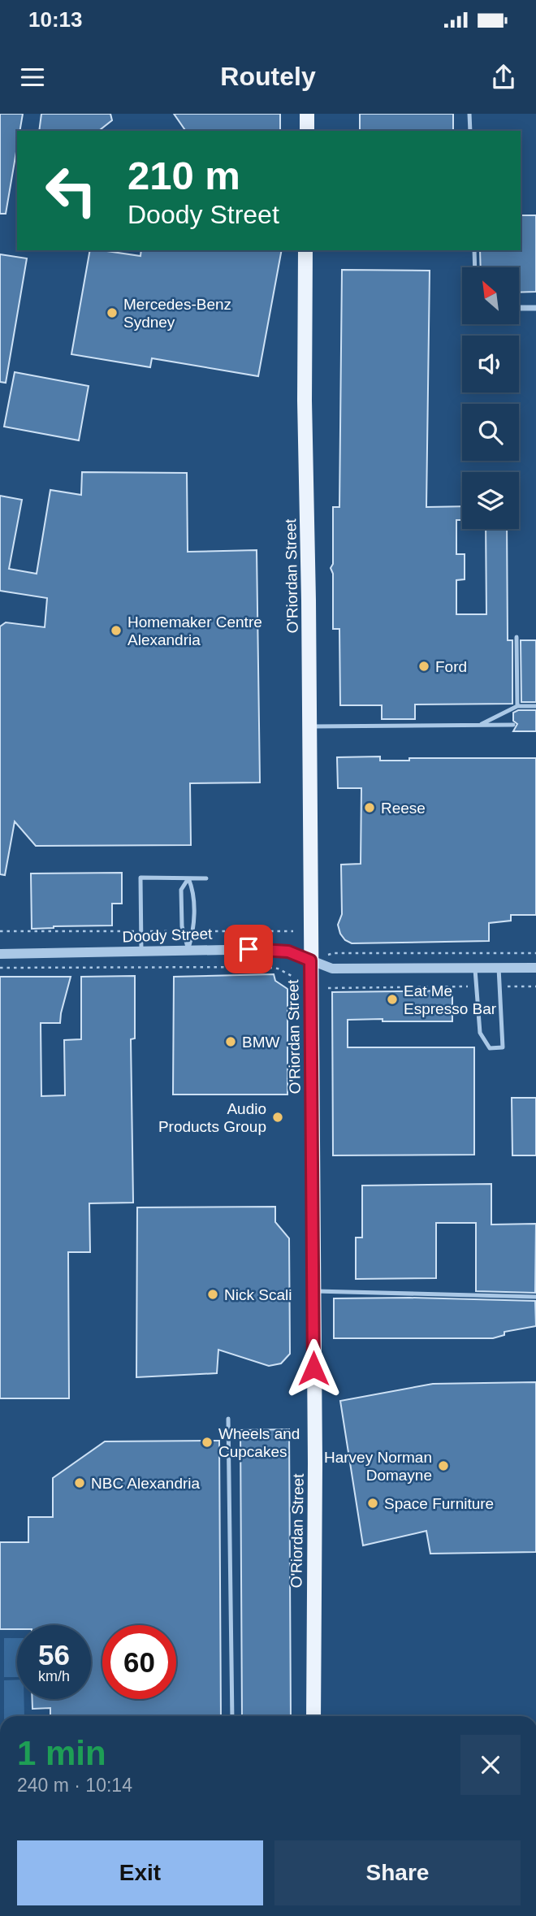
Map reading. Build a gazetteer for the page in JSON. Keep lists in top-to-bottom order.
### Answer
{
  "streets": {
    "main road": ["O'Riordan Street"],
    "street": ["Doody Street"]
  },
  "crossings": [
    ["O'Riordan Street", "Doody Street"]
  ],
  "places": [
    "Mercedes-Benz Sydney",
    "Homemaker Centre Alexandria",
    "Ford",
    "Reese",
    "Eat Me Espresso Bar",
    "BMW",
    "Audio Products Group",
    "Nick Scali",
    "Wheels and Cupcakes",
    "Harvey Norman Domayne",
    "NBC Alexandria",
    "Space Furniture"
  ],
  "north": "top left",
  "page": {
    "status": "10:13",
    "header": "Routely",
    "turn": ["210 m", "Doody Street"],
    "speed": "56 km/h",
    "limit": "60",
    "heading": ["1 min", "240 m · 10:14"],
    "buttons": ["Exit", "Share"]
  }
}
